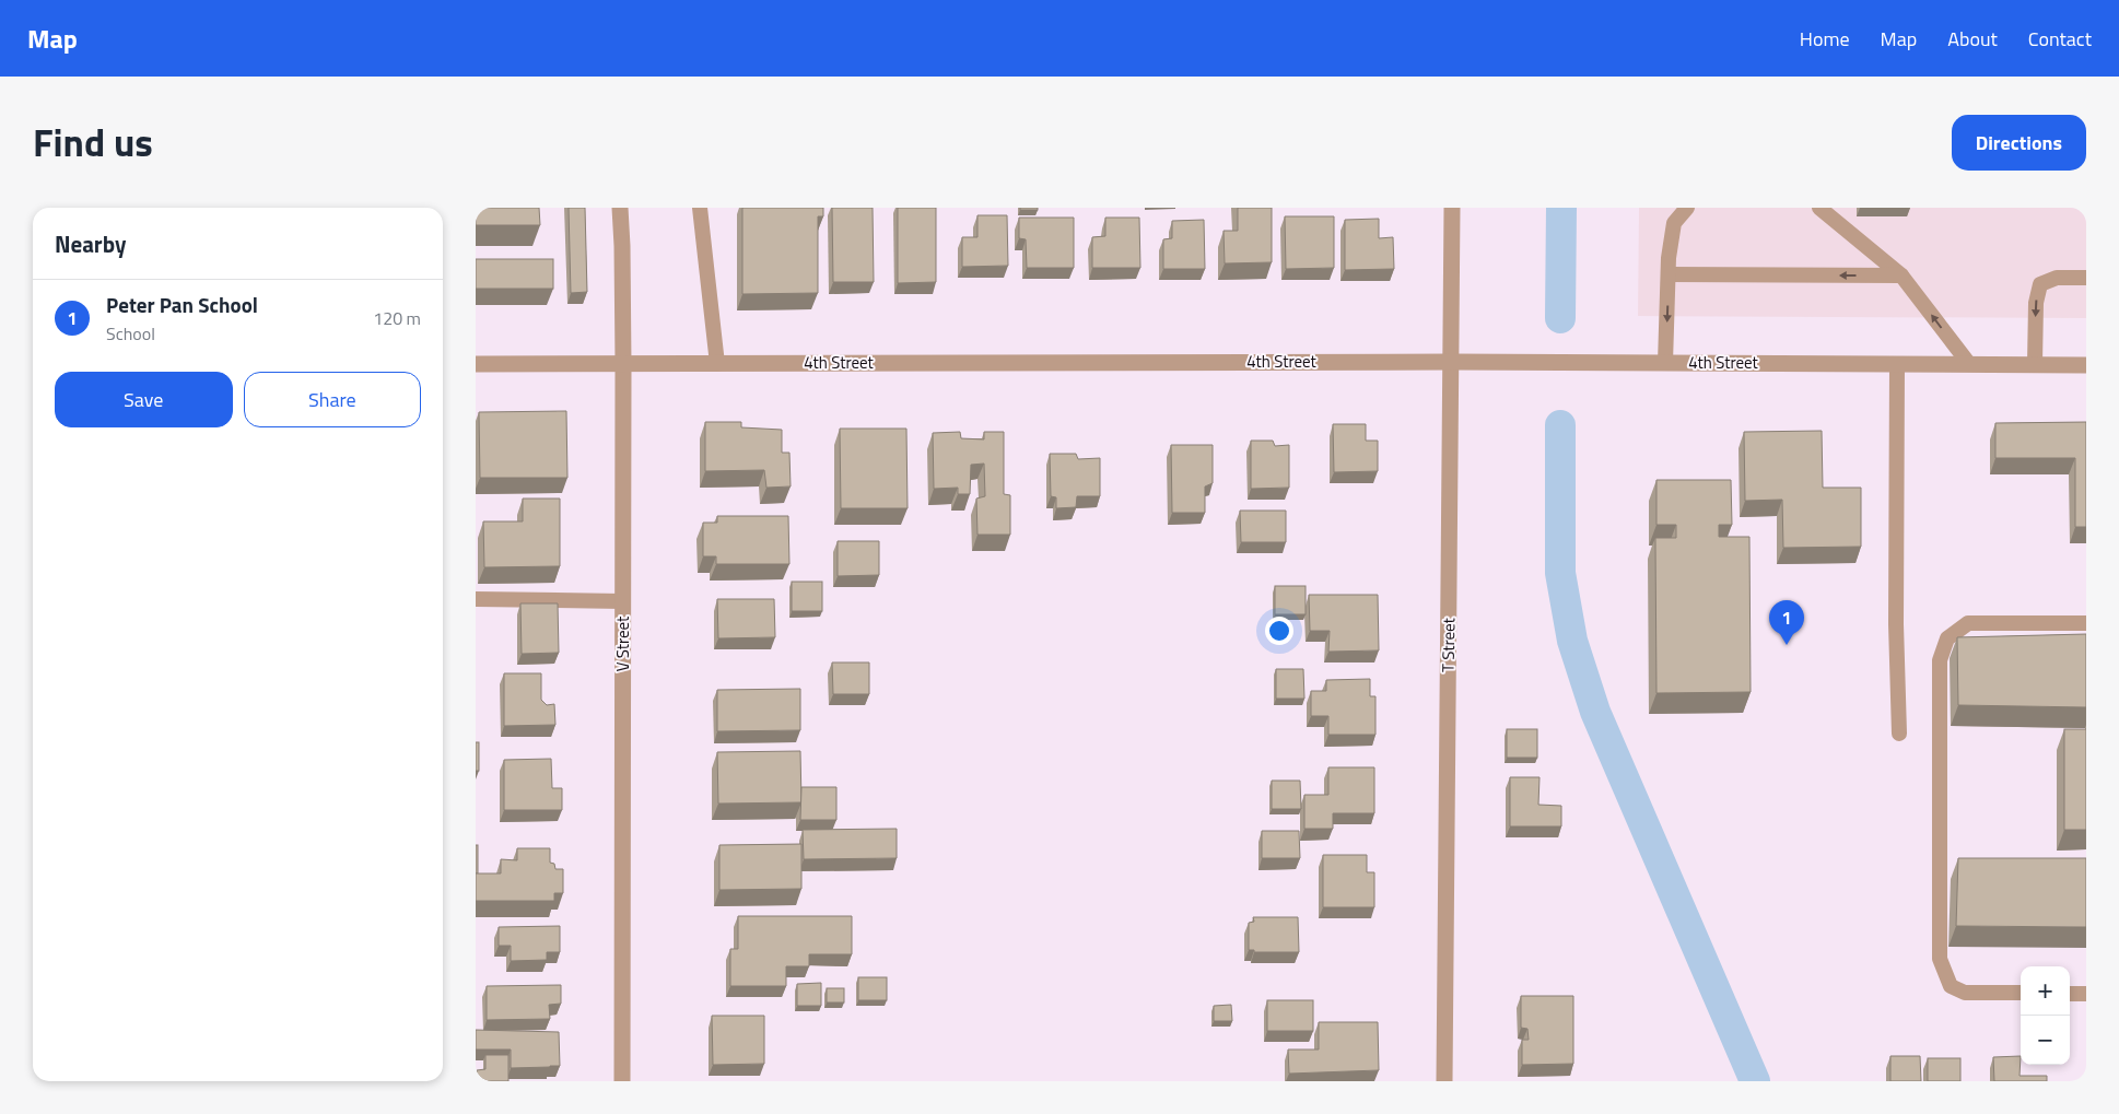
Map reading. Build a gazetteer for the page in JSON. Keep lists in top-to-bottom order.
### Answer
{
  "streets": {
    "street": ["4th Street", "V Street", "T Street"]
  },
  "crossings": [
    ["4th Street", "V Street"],
    ["4th Street", "T Street"]
  ],
  "page": {
    "header": "Map",
    "nav": [
      "Home",
      "Map",
      "About",
      "Contact"
    ],
    "title": "Find us",
    "buttons": [
      "Directions",
      ["Save", "Share"]
    ],
    "heading": "Nearby",
    "list": [
      {
        "mark": "1",
        "name": "Peter Pan School",
        "note": "School",
        "value": "120 m"
      }
    ],
    "pins": "1",
    "map_buttons": ["+", "−"]
  }
}
